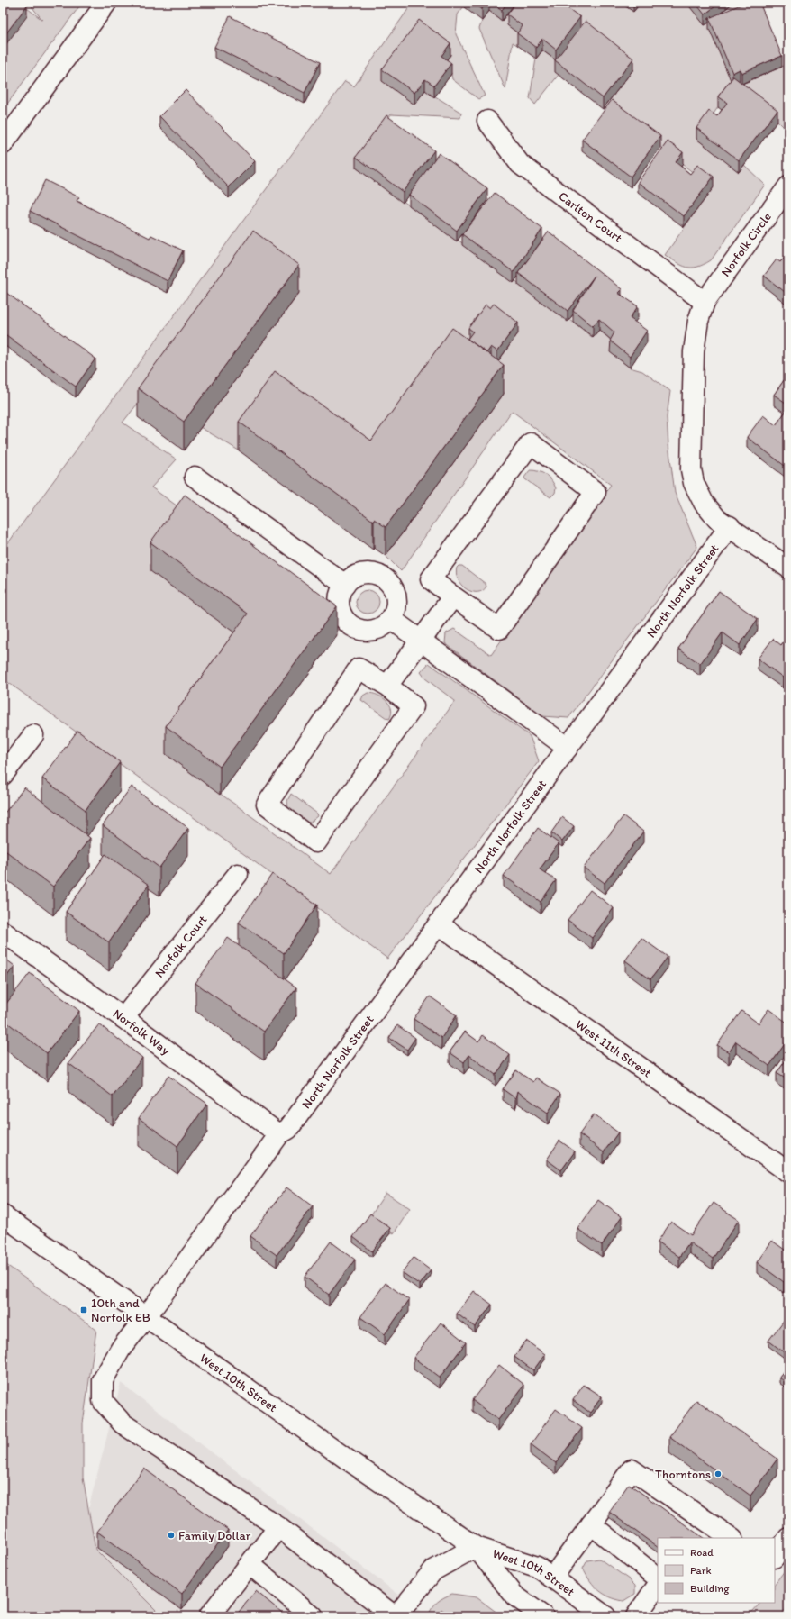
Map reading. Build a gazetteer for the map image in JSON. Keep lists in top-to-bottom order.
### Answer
{
  "streets": {
    "street": [
      "Carlton Court",
      "Norfolk Circle",
      "North Norfolk Street",
      "Norfolk Court",
      "Norfolk Way",
      "West 11th Street",
      "West 10th Street"
    ]
  },
  "crossings": [
    ["Carlton Court", "Norfolk Circle"],
    ["North Norfolk Street", "Norfolk Way"],
    ["North Norfolk Street", "West 11th Street"],
    ["North Norfolk Street", "West 10th Street"],
    ["Norfolk Court", "Norfolk Way"]
  ],
  "places": {
    "transit": ["10th and Norfolk EB"],
    "other": ["Thorntons", "Family Dollar"]
  },
  "legend": ["Road", "Park", "Building"]
}
